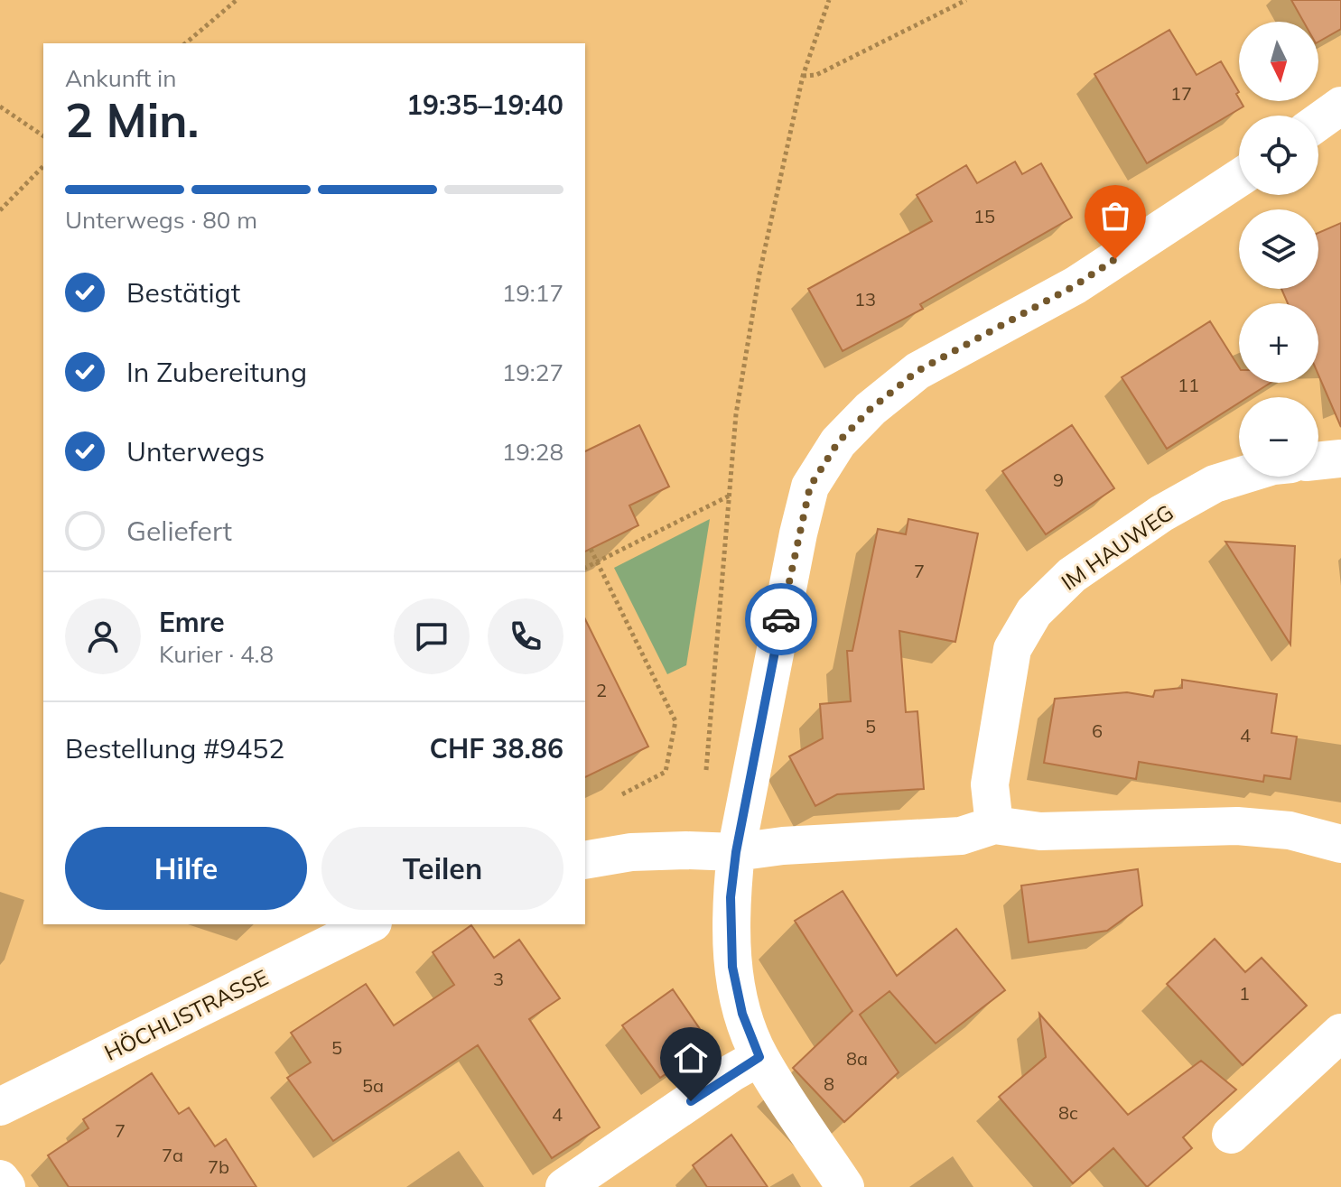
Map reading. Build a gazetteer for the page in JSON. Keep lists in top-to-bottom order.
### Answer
{
  "streets": {
    "street": ["IM HAUWEG", "HÖCHLISTRASSE"]
  },
  "house_numbers": [
    "17",
    "15",
    "13",
    "11",
    "9",
    "7",
    "2",
    "5",
    "6",
    "4",
    "3",
    "1",
    "5",
    "8a",
    "8",
    "5a",
    "8c",
    "4",
    "7",
    "7a",
    "7b"
  ],
  "north": "bottom",
  "page": {
    "map_buttons": ["+", "−"],
    "heading": ["2 Min.", "Ankunft in", "19:35–19:40"],
    "panel": [
      "Emre",
      "Kurier · 4.8",
      "Bestellung #9452",
      "CHF 38.86"
    ],
    "bar": "Unterwegs · 80 m",
    "list": [
      ["Bestätigt", "19:17"],
      ["In Zubereitung", "19:27"],
      ["Unterwegs", "19:28"],
      "Geliefert"
    ],
    "buttons": ["Hilfe", "Teilen"]
  }
}
